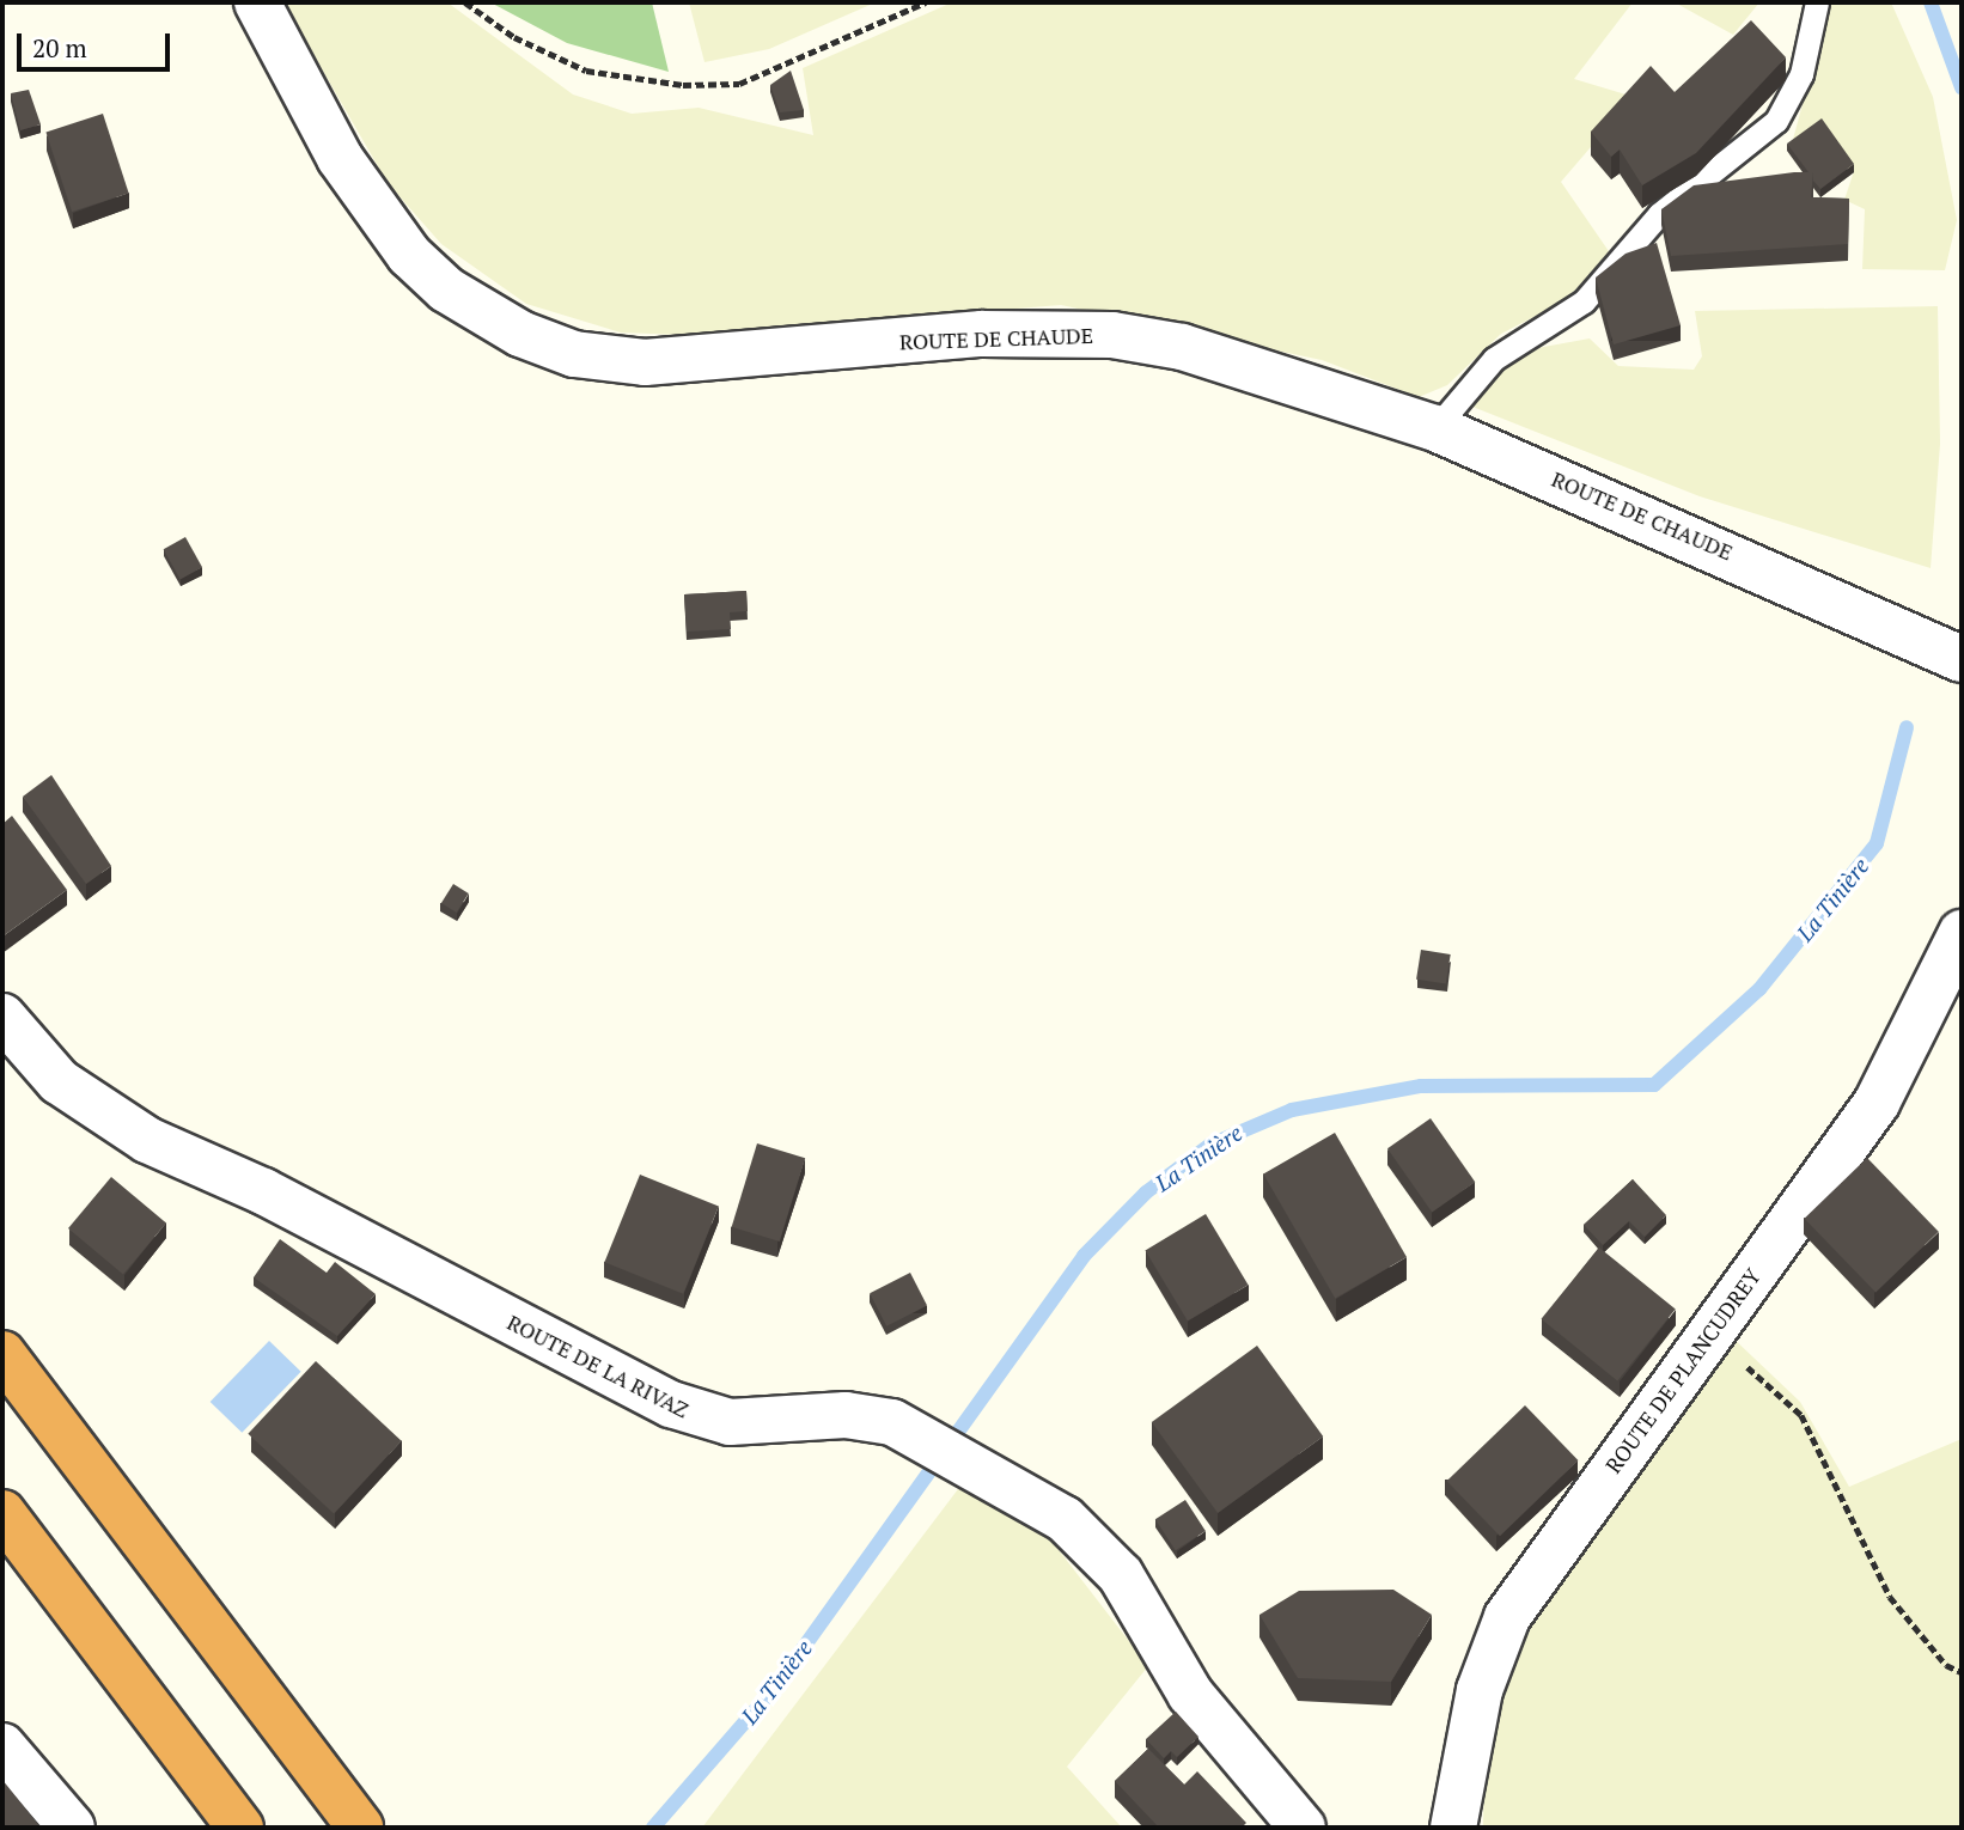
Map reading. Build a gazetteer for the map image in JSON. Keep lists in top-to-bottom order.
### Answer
{
  "streets": {
    "street": ["ROUTE DE CHAUDE", "ROUTE DE LA RIVAZ", "ROUTE DE PLANCUDREY"]
  },
  "water": ["La Tinière"],
  "scale_bar": "20 m"
}
